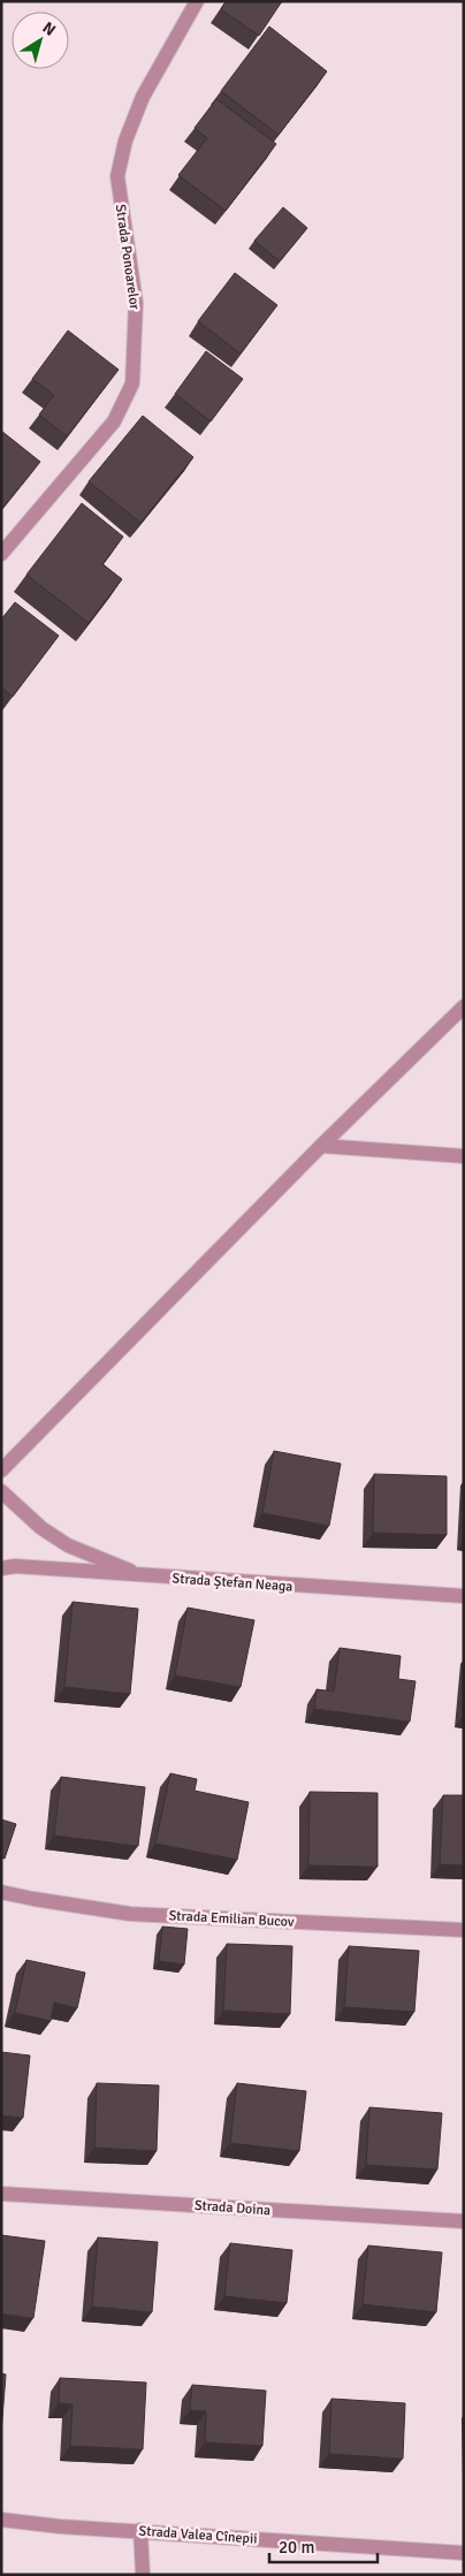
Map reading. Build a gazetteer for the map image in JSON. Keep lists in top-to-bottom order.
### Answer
{
  "streets": {
    "street": [
      "Strada Ponoarelor",
      "Strada Ștefan Neaga",
      "Strada Emilian Bucov",
      "Strada Doina",
      "Strada Valea Cînepii"
    ]
  },
  "scale_bar": "20 m",
  "north": "top right"
}
